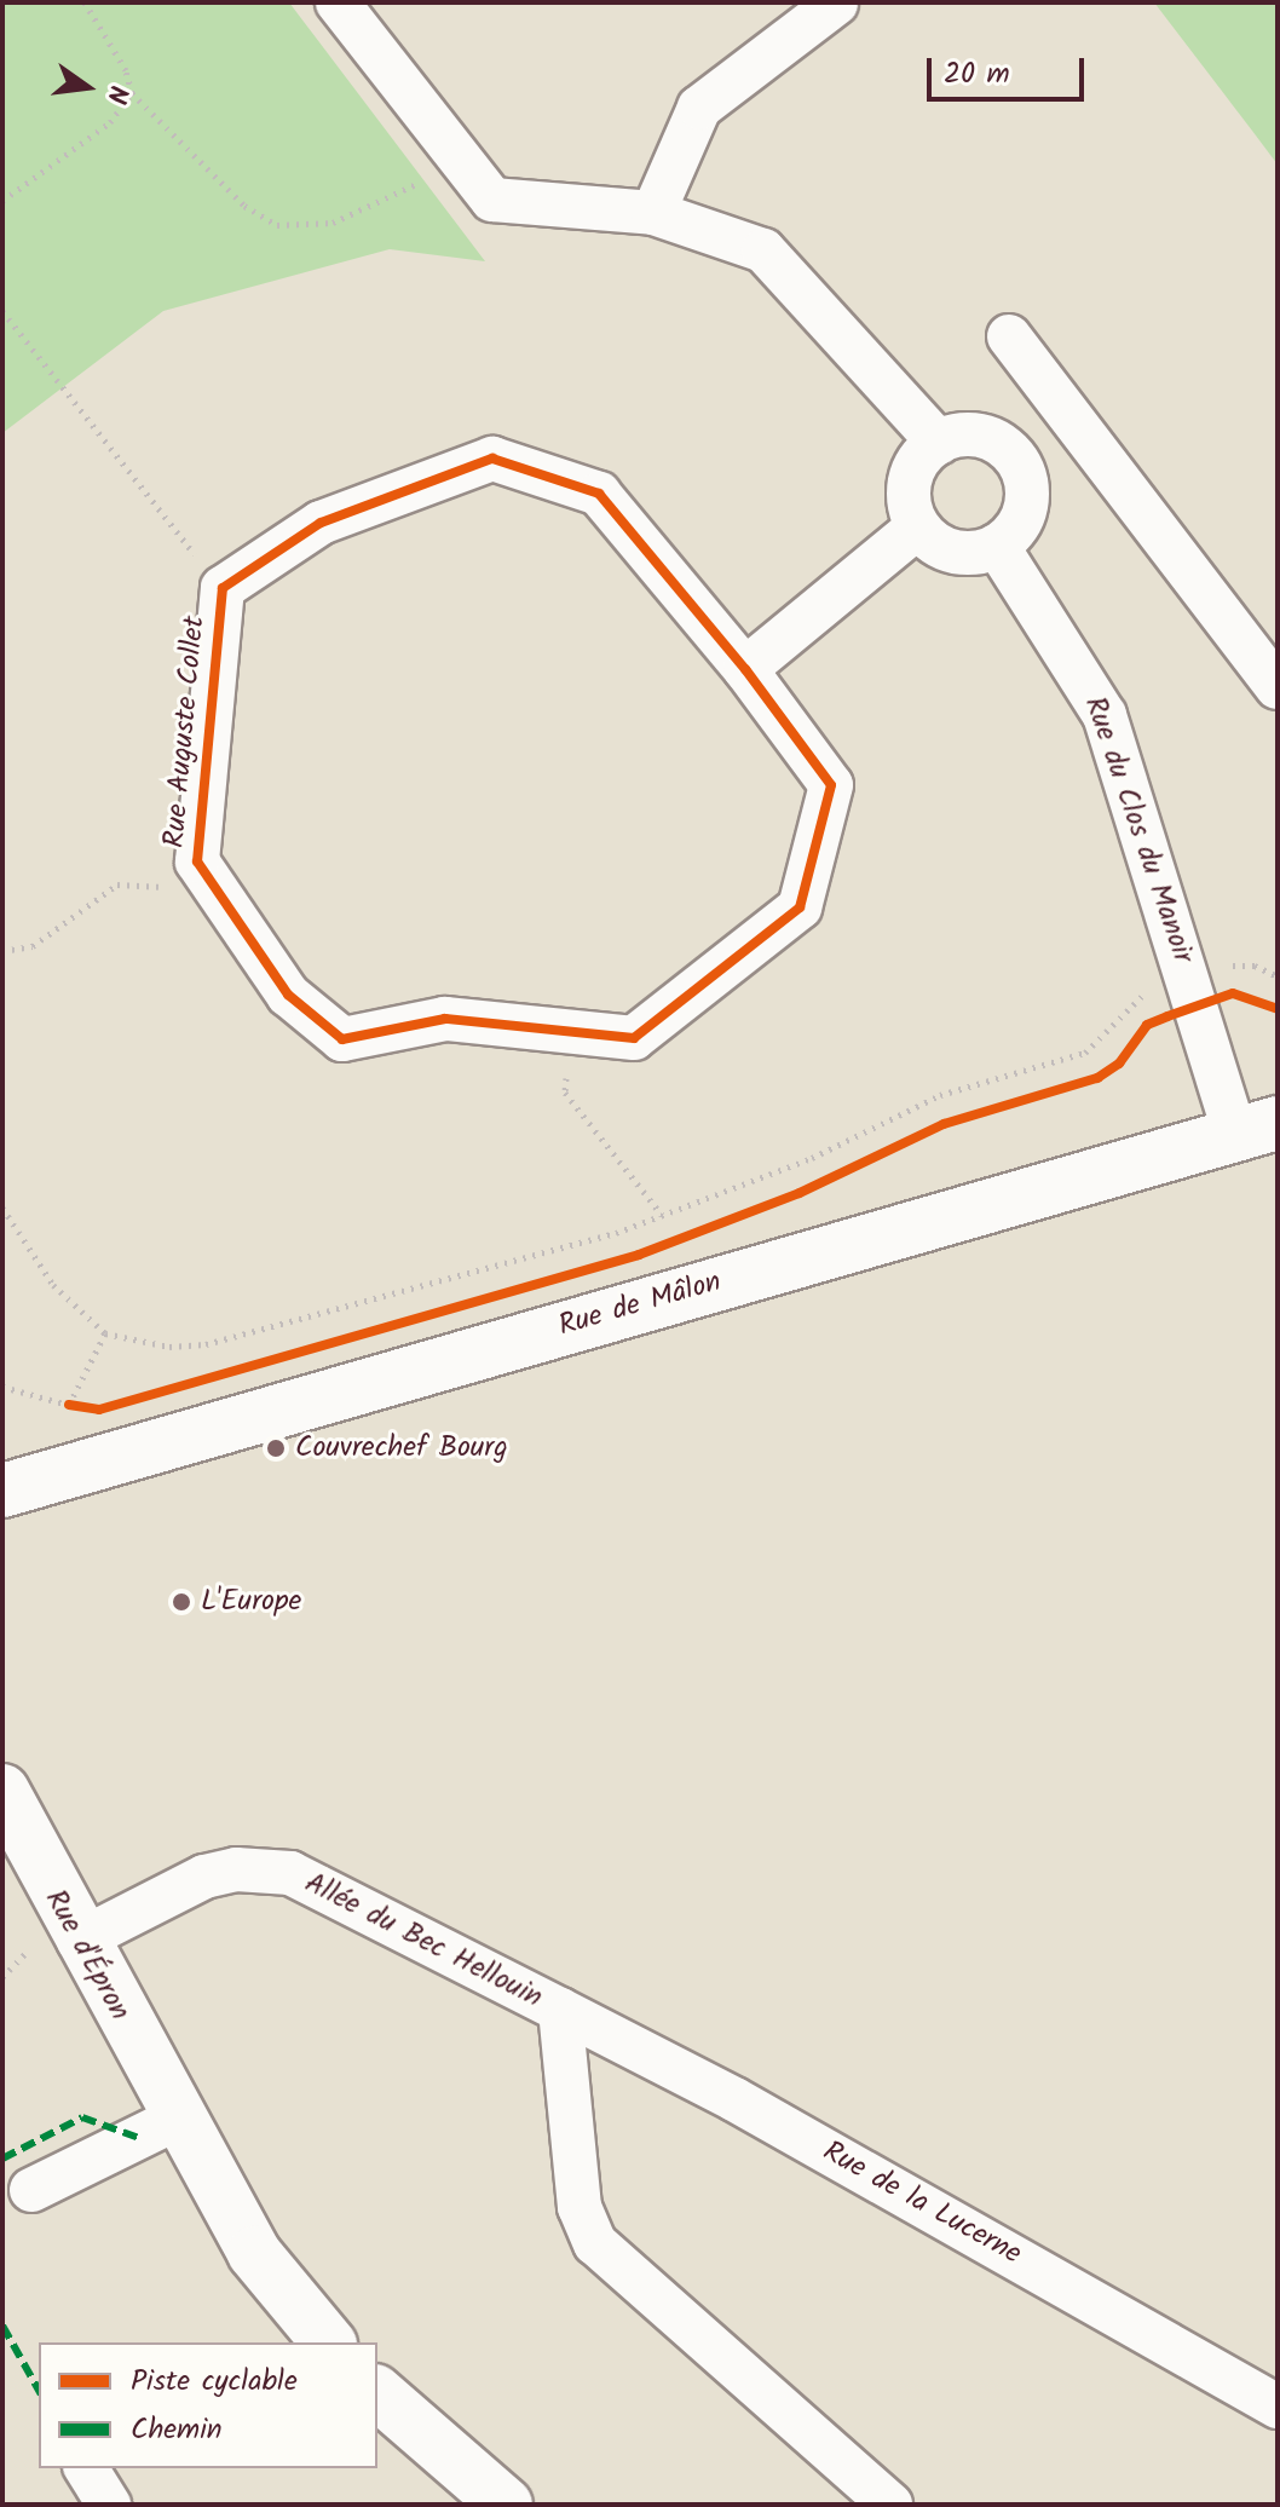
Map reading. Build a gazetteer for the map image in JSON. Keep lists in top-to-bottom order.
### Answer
{
  "streets": {
    "main road": ["Rue de Mâlon", "Rue d'Épron"],
    "street": [
      "Rue Auguste Collet",
      "Rue du Clos du Manoir",
      "Allée du Bec Hellouin",
      "Rue de la Lucerne"
    ]
  },
  "crossings": [
    ["Rue du Clos du Manoir", "Rue de Mâlon"],
    ["Allée du Bec Hellouin", "Rue d'Épron"],
    ["Allée du Bec Hellouin", "Rue de la Lucerne"]
  ],
  "places": ["Couvrechef Bourg", "L'Europe"],
  "legend": ["Piste cyclable", "Chemin"],
  "scale_bar": "20 m",
  "north": "right"
}
